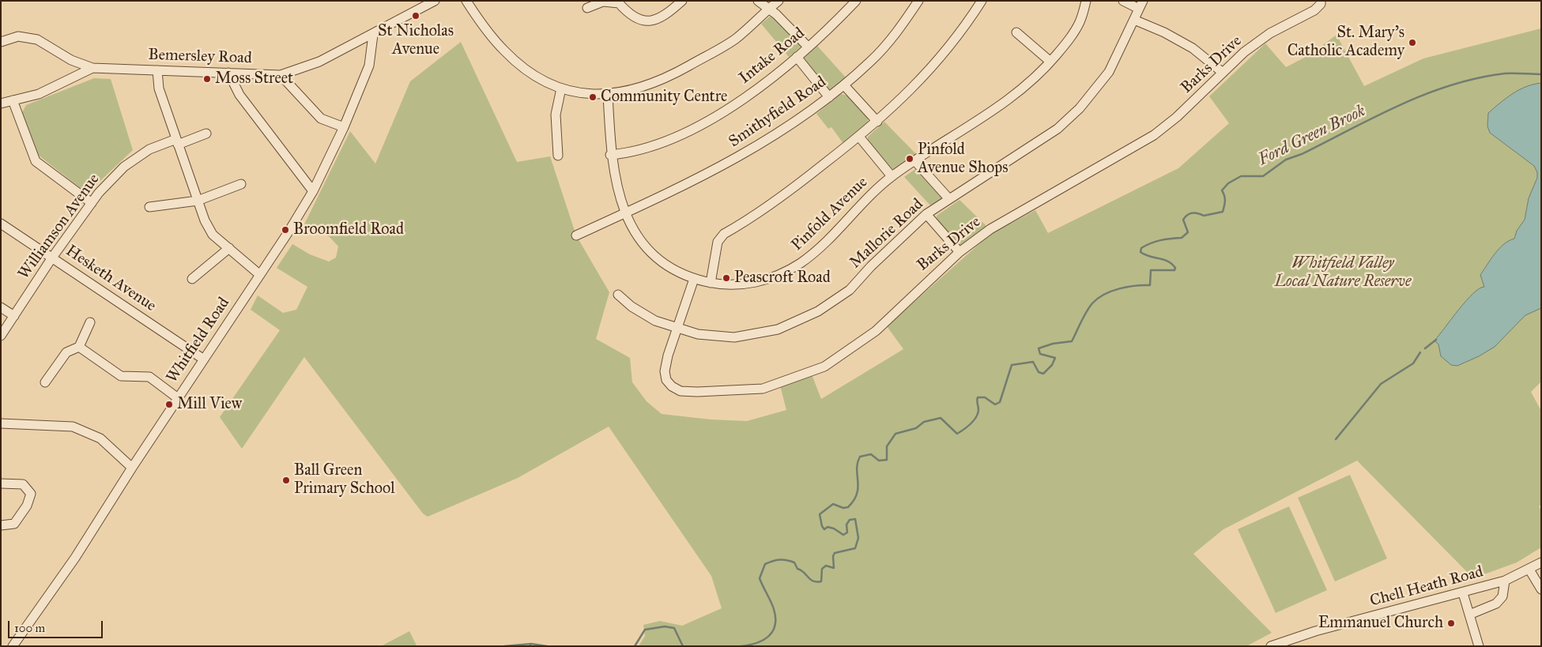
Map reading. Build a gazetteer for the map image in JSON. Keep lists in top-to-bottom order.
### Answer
{
  "streets": {
    "street": [
      "Intake Road",
      "Bemersley Road",
      "Barks Drive",
      "Smithyfield Road",
      "Pinfold Avenue",
      "Williamson Avenue",
      "Mallorie Road",
      "Hesketh Avenue",
      "Whitfield Road",
      "Chell Heath Road"
    ]
  },
  "crossings": [
    ["Intake Road", "Pinfold Avenue"],
    ["Bemersley Road", "Whitfield Road"],
    ["Barks Drive", "Pinfold Avenue"],
    ["Barks Drive", "Mallorie Road"],
    ["Smithyfield Road", "Pinfold Avenue"],
    ["Williamson Avenue", "Hesketh Avenue"],
    ["Hesketh Avenue", "Whitfield Road"]
  ],
  "water": ["Ford Green Brook"],
  "parks": ["Whitfield Valley Local Nature Reserve"],
  "places": [
    "St Nicholas Avenue",
    "St. Mary's Catholic Academy",
    "Moss Street",
    "Community Centre",
    "Pinfold Avenue Shops",
    "Broomfield Road",
    "Peascroft Road",
    "Mill View",
    "Ball Green Primary School",
    "Emmanuel Church"
  ],
  "scale_bar": "100 m"
}
